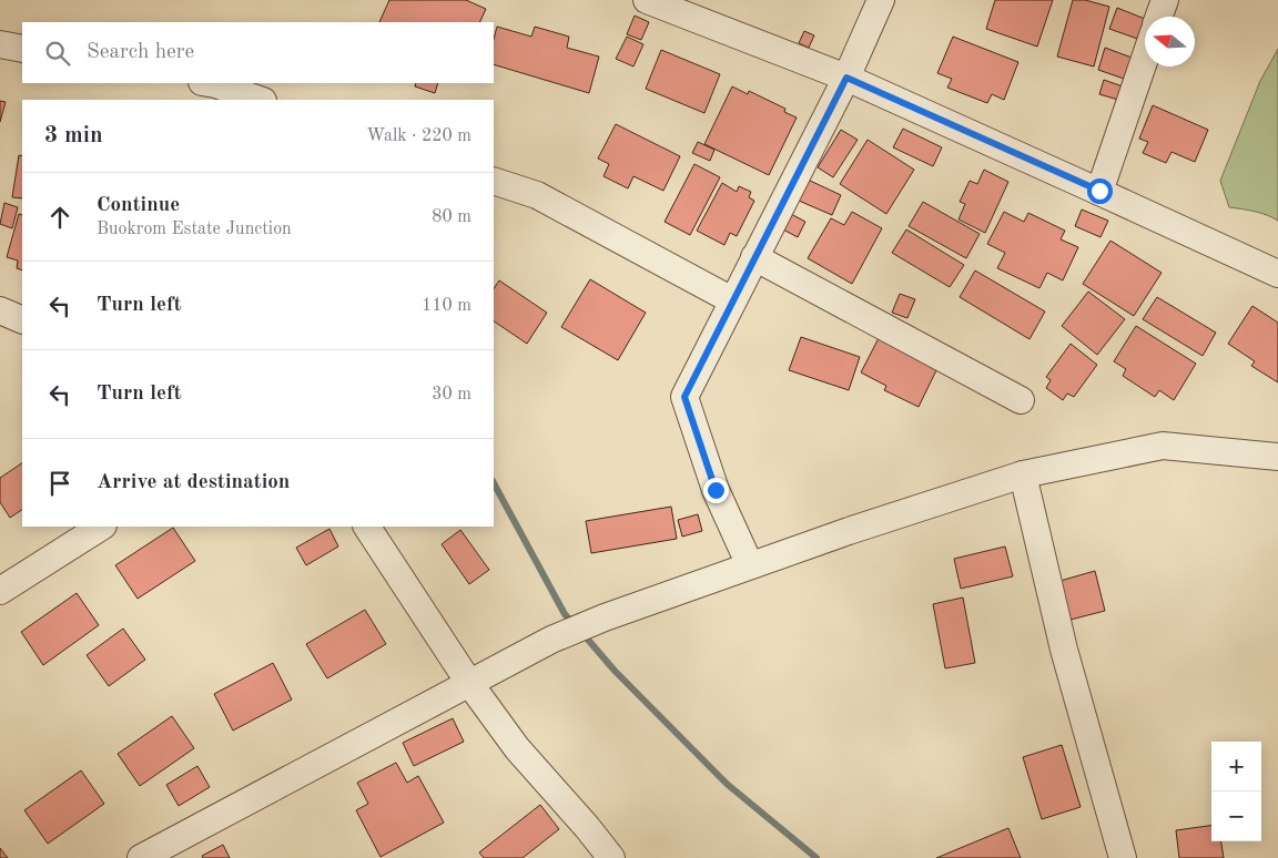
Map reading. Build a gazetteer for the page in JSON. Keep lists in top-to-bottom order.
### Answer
{
  "north": "left",
  "page": {
    "search": "Search here",
    "heading": ["3 min", "Walk · 220 m"],
    "list": [
      ["Continue", "Buokrom Estate Junction", "80 m"],
      ["Turn left", "110 m"],
      ["Turn left", "30 m"],
      "Arrive at destination"
    ],
    "map_buttons": ["+", "−"]
  }
}
